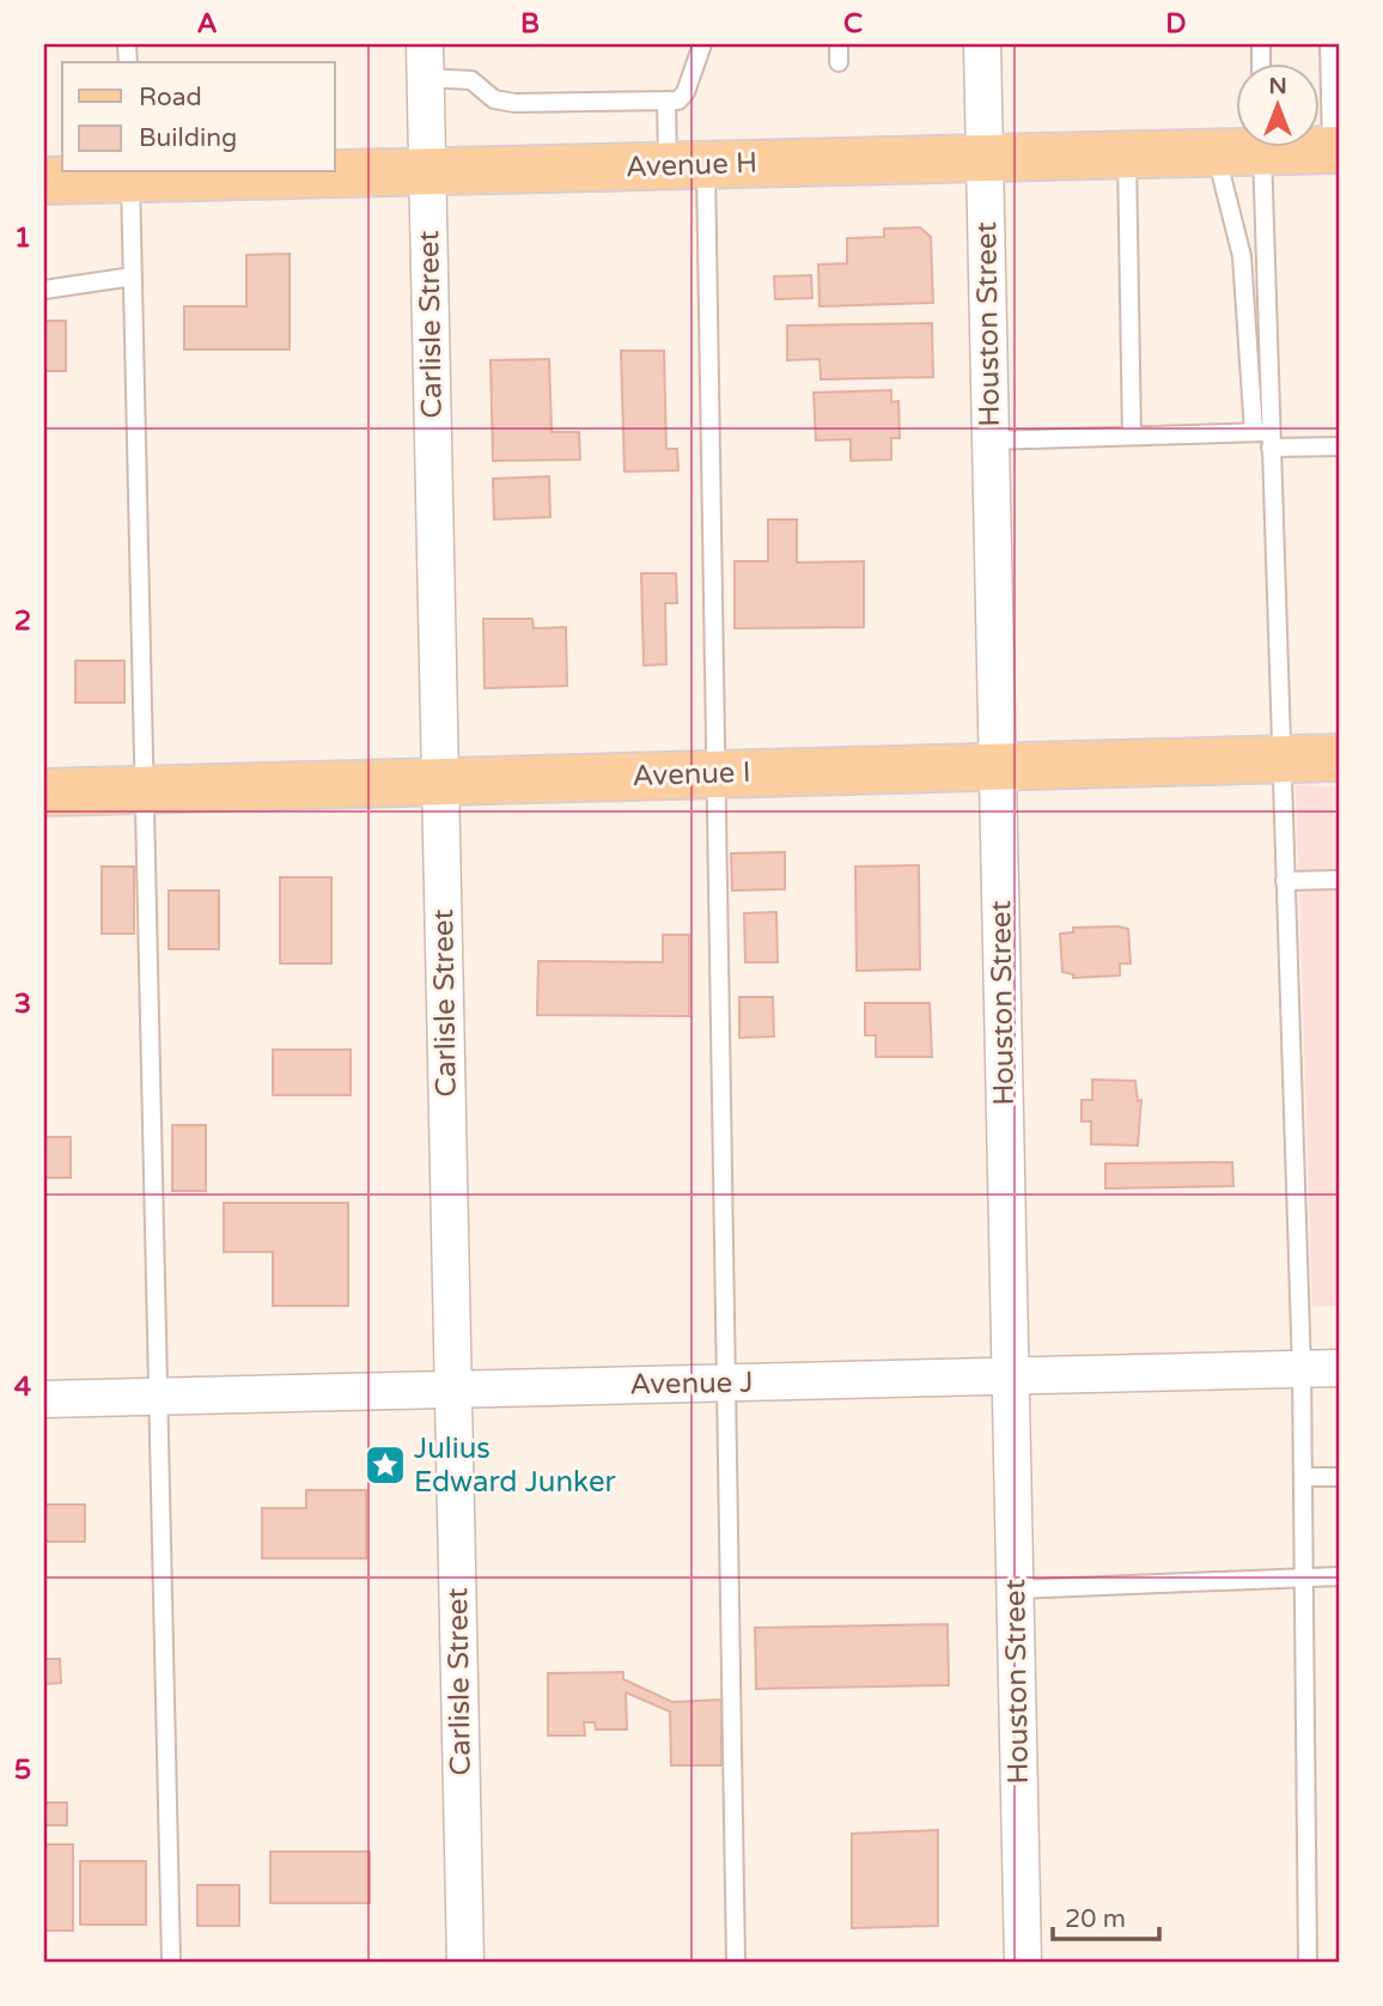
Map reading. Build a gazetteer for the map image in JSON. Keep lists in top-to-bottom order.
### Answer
{
  "streets": {
    "main road": ["Avenue H", "Avenue I"],
    "street": ["Carlisle Street", "Houston Street", "Avenue J"]
  },
  "crossings": [
    ["Avenue H", "Carlisle Street"],
    ["Avenue H", "Houston Street"],
    ["Carlisle Street", "Avenue I"],
    ["Carlisle Street", "Avenue J"],
    ["Houston Street", "Avenue I"],
    ["Houston Street", "Avenue J"]
  ],
  "places": {
    "place": ["Julius Edward Junker"]
  },
  "legend": ["Road", "Building"],
  "scale_bar": "20 m",
  "north": "top",
  "grid": {
    "columns": [
      "A",
      "B",
      "C",
      "D"
    ],
    "rows": [
      "1",
      "2",
      "3",
      "4",
      "5"
    ]
  }
}
